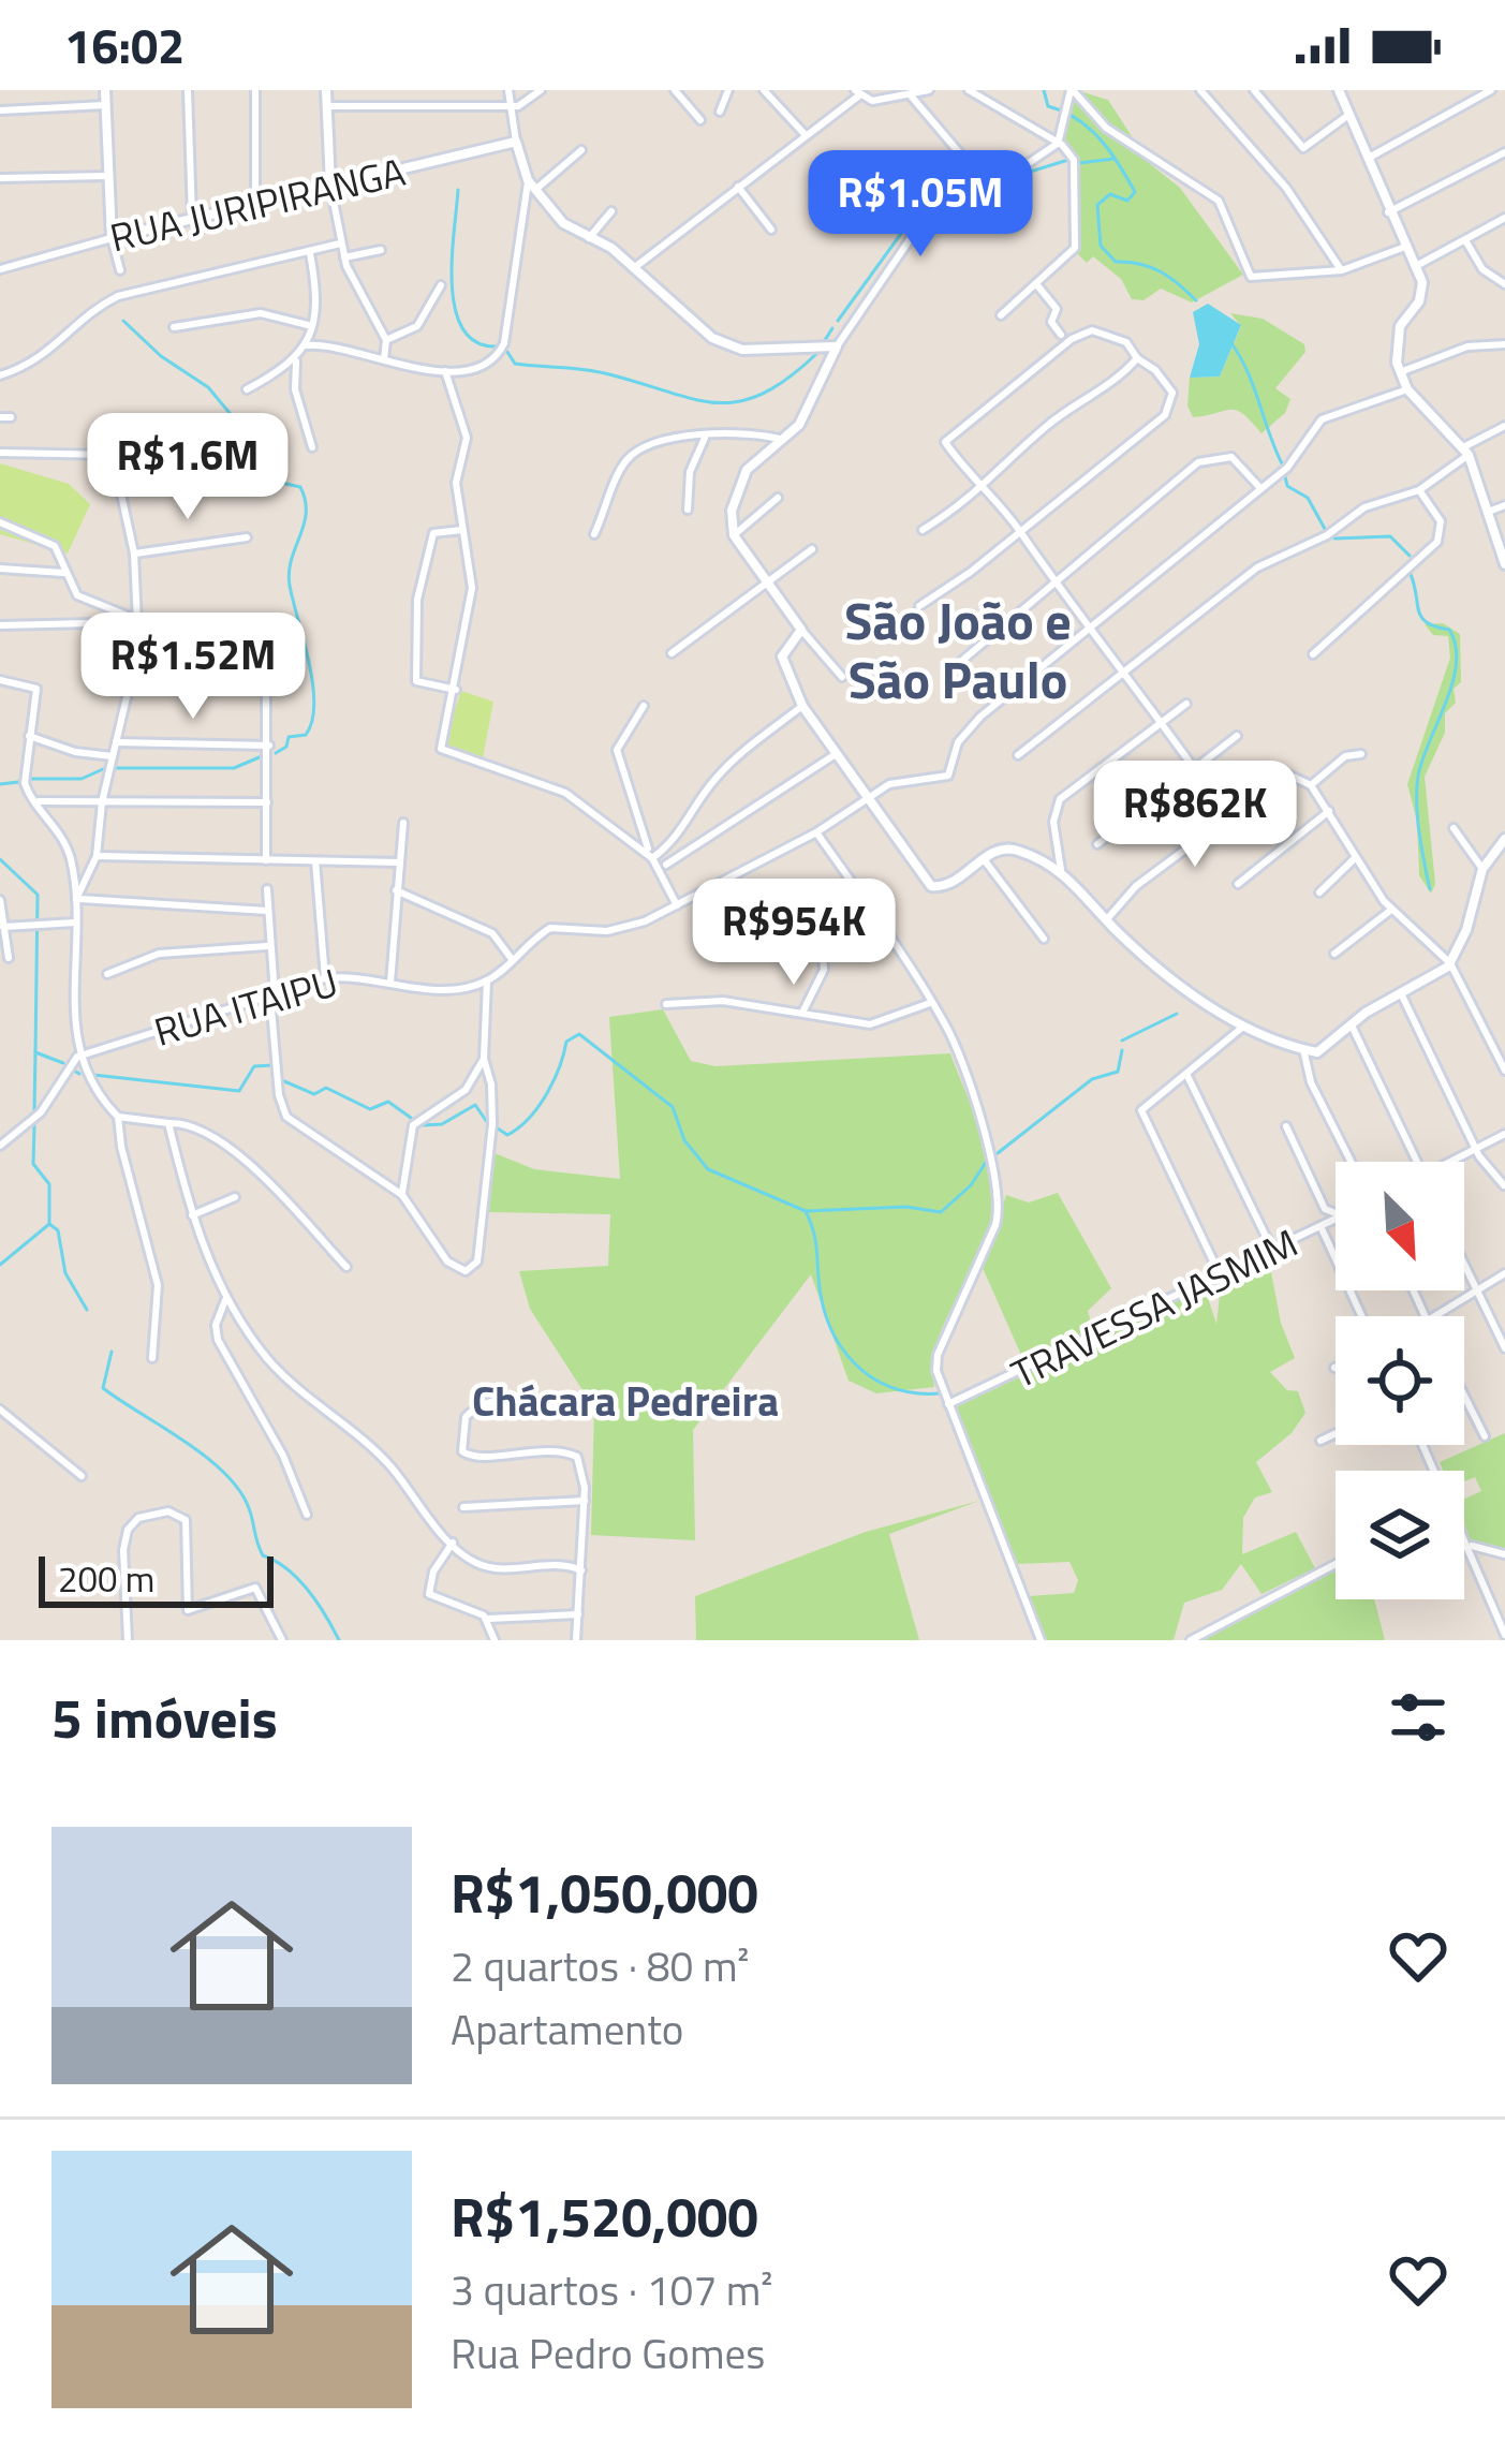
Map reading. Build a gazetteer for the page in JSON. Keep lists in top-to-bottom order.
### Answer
{
  "streets": {
    "street": ["RUA JURIPIRANGA", "RUA ITAIPU", "TRAVESSA JASMIM"]
  },
  "districts": ["São João e São Paulo", "Chácara Pedreira"],
  "scale_bar": "200 m",
  "north": "bottom right",
  "page": {
    "status": "16:02",
    "price": [
      "R$1.05M",
      "R$1.6M",
      "R$1.52M",
      "R$862K",
      "R$954K"
    ],
    "scale": "200 m",
    "heading": "5 imóveis",
    "list": [
      {
        "name": "R$1,050,000",
        "note": "2 quartos · 80 m² · Apartamento"
      },
      {
        "name": "R$1,520,000",
        "note": "3 quartos · 107 m² · Rua Pedro Gomes"
      }
    ]
  }
}
